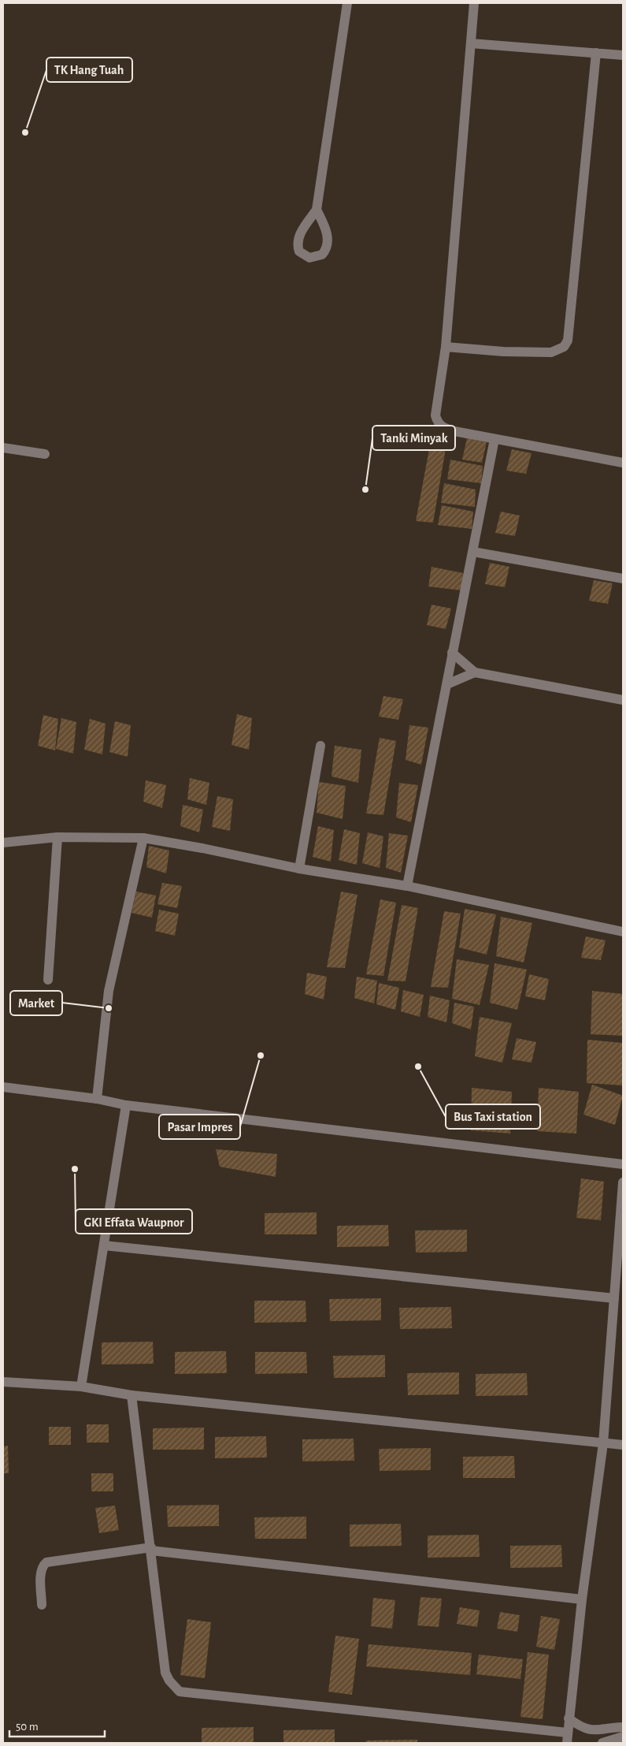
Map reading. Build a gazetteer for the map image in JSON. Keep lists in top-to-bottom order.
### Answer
{
  "places": [
    "TK Hang Tuah",
    "Tanki Minyak",
    "Market",
    "Pasar Impres",
    "Bus Taxi station",
    "GKI Effata Waupnor"
  ],
  "scale_bar": "50 m"
}
